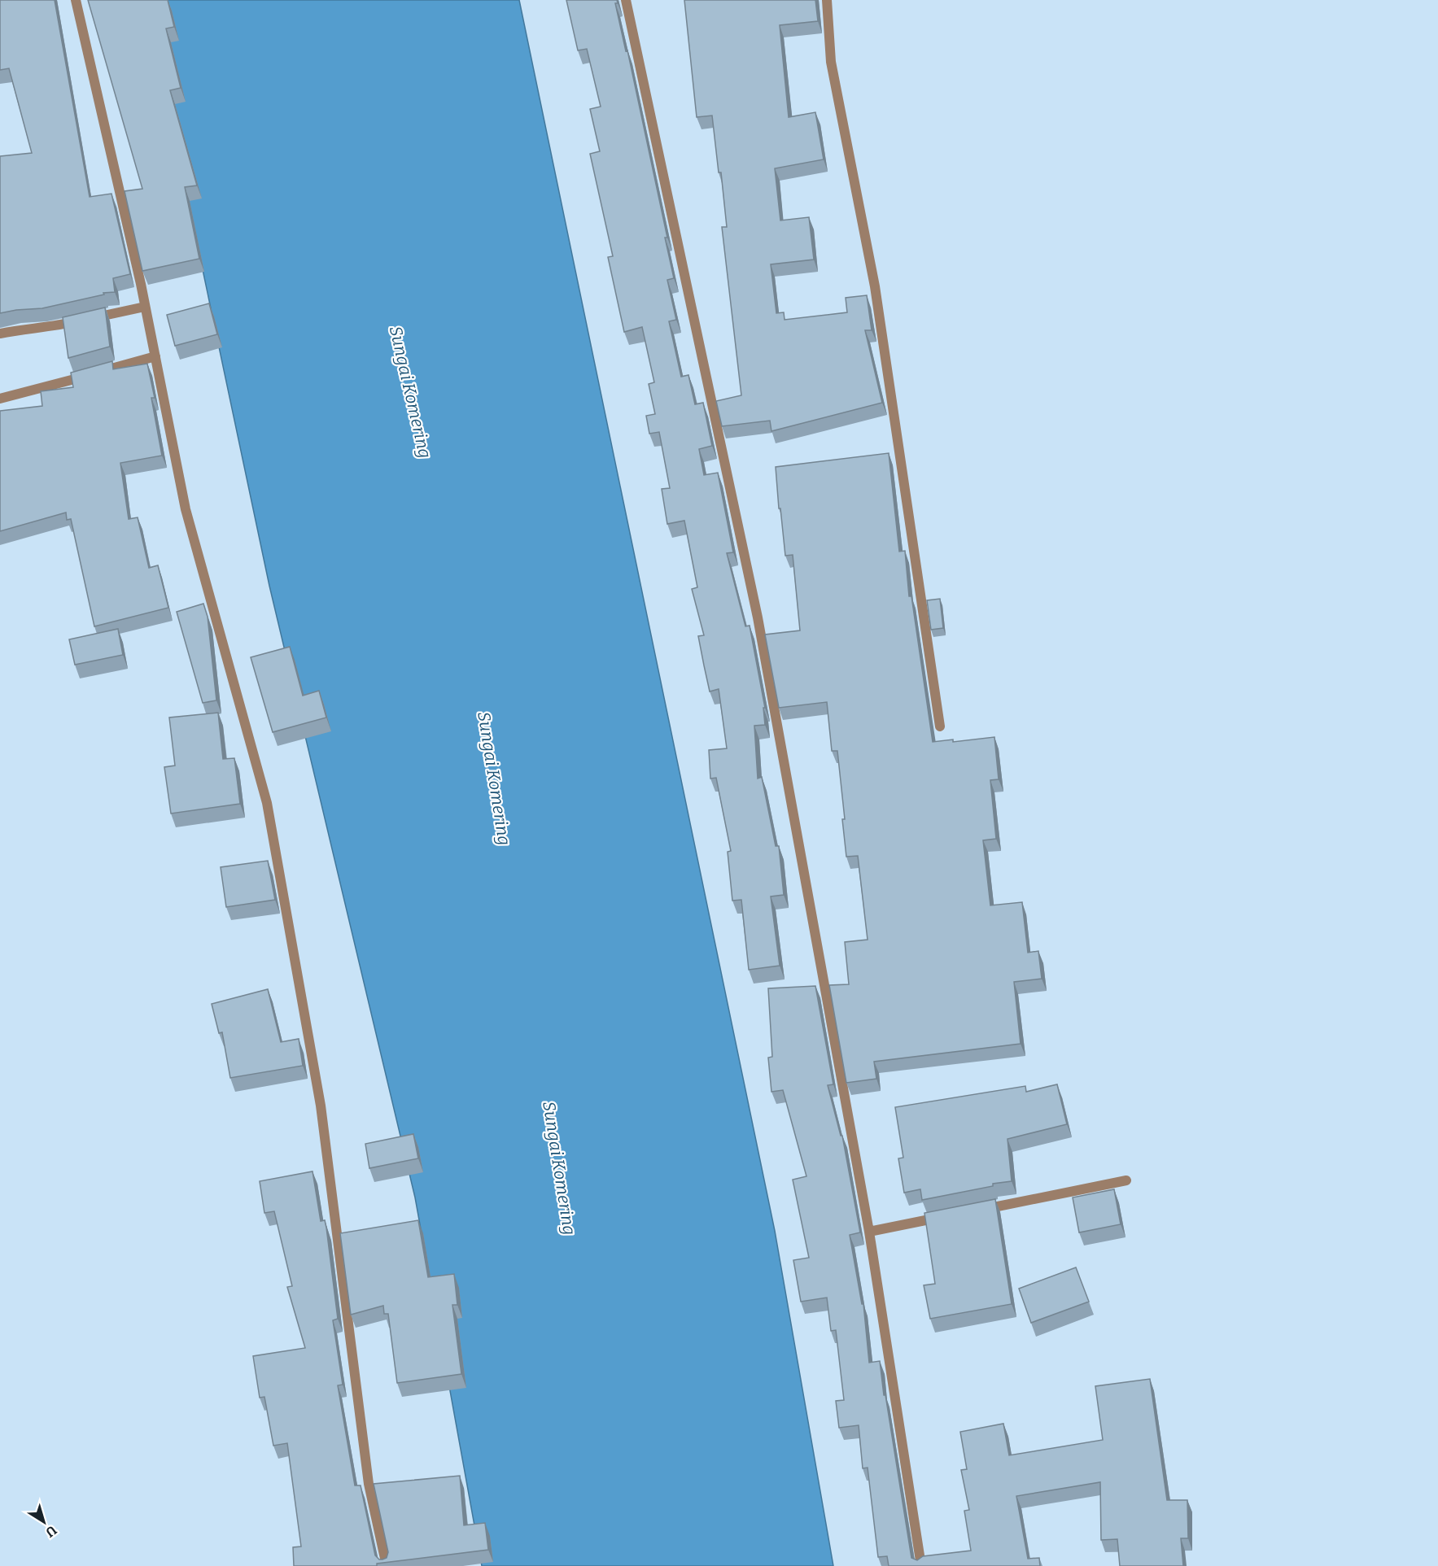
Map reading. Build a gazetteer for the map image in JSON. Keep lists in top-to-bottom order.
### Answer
{
  "water": ["Sungai Komering"],
  "north": "bottom right"
}
